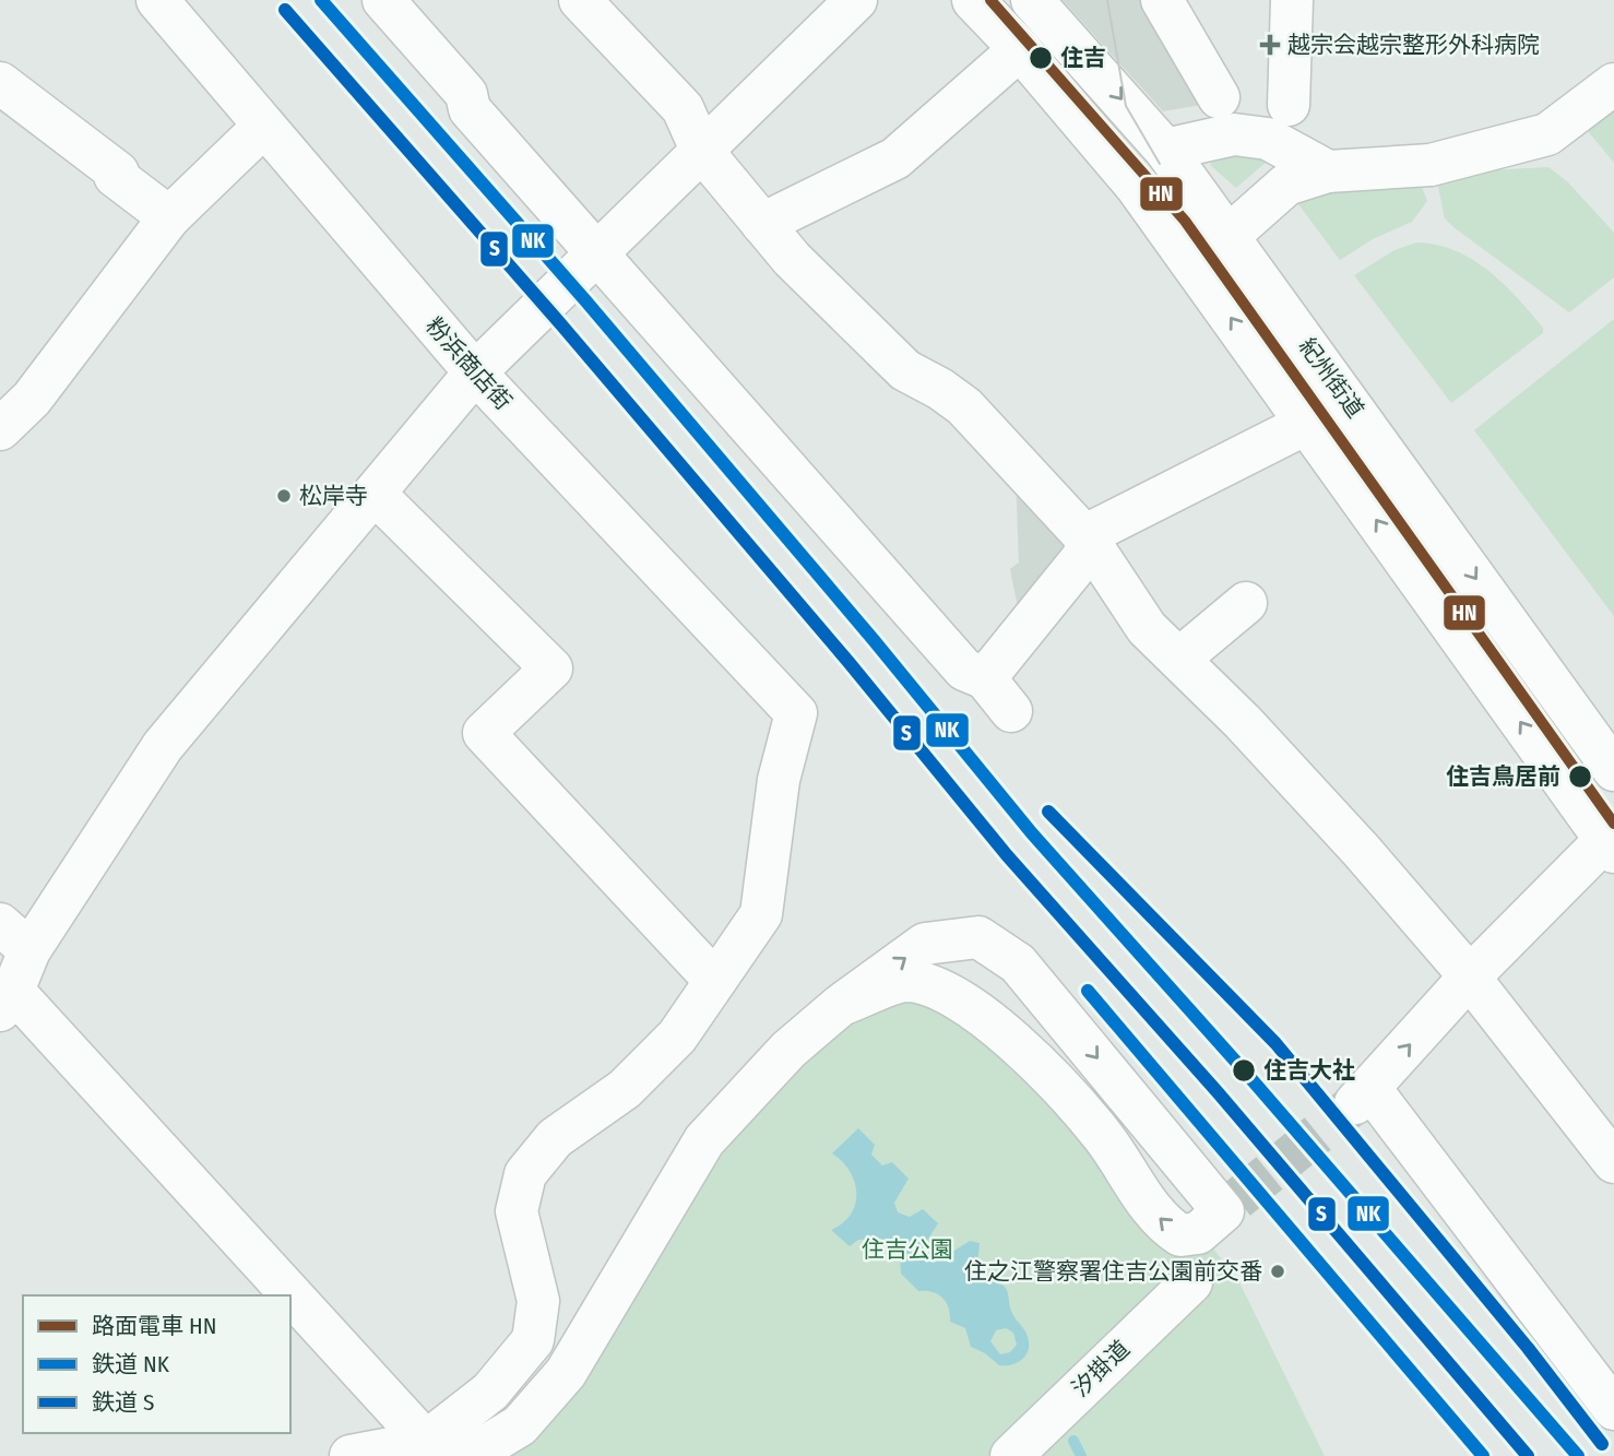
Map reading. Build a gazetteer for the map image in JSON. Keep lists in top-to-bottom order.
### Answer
{
  "streets": {
    "street": ["粉浜商店街", "紀州街道", "汐掛道"]
  },
  "parks": ["住吉公園"],
  "places": {
    "health": ["越宗会越宗整形外科病院"],
    "other": [
      "住吉",
      "松岸寺",
      "住吉鳥居前",
      "住吉大社",
      "住之江警察署住吉公園前交番"
    ]
  },
  "lines": ["tram line HN", "rail line NK", "rail line S"],
  "legend": ["路面電車 HN", "鉄道 NK", "鉄道 S"]
}
